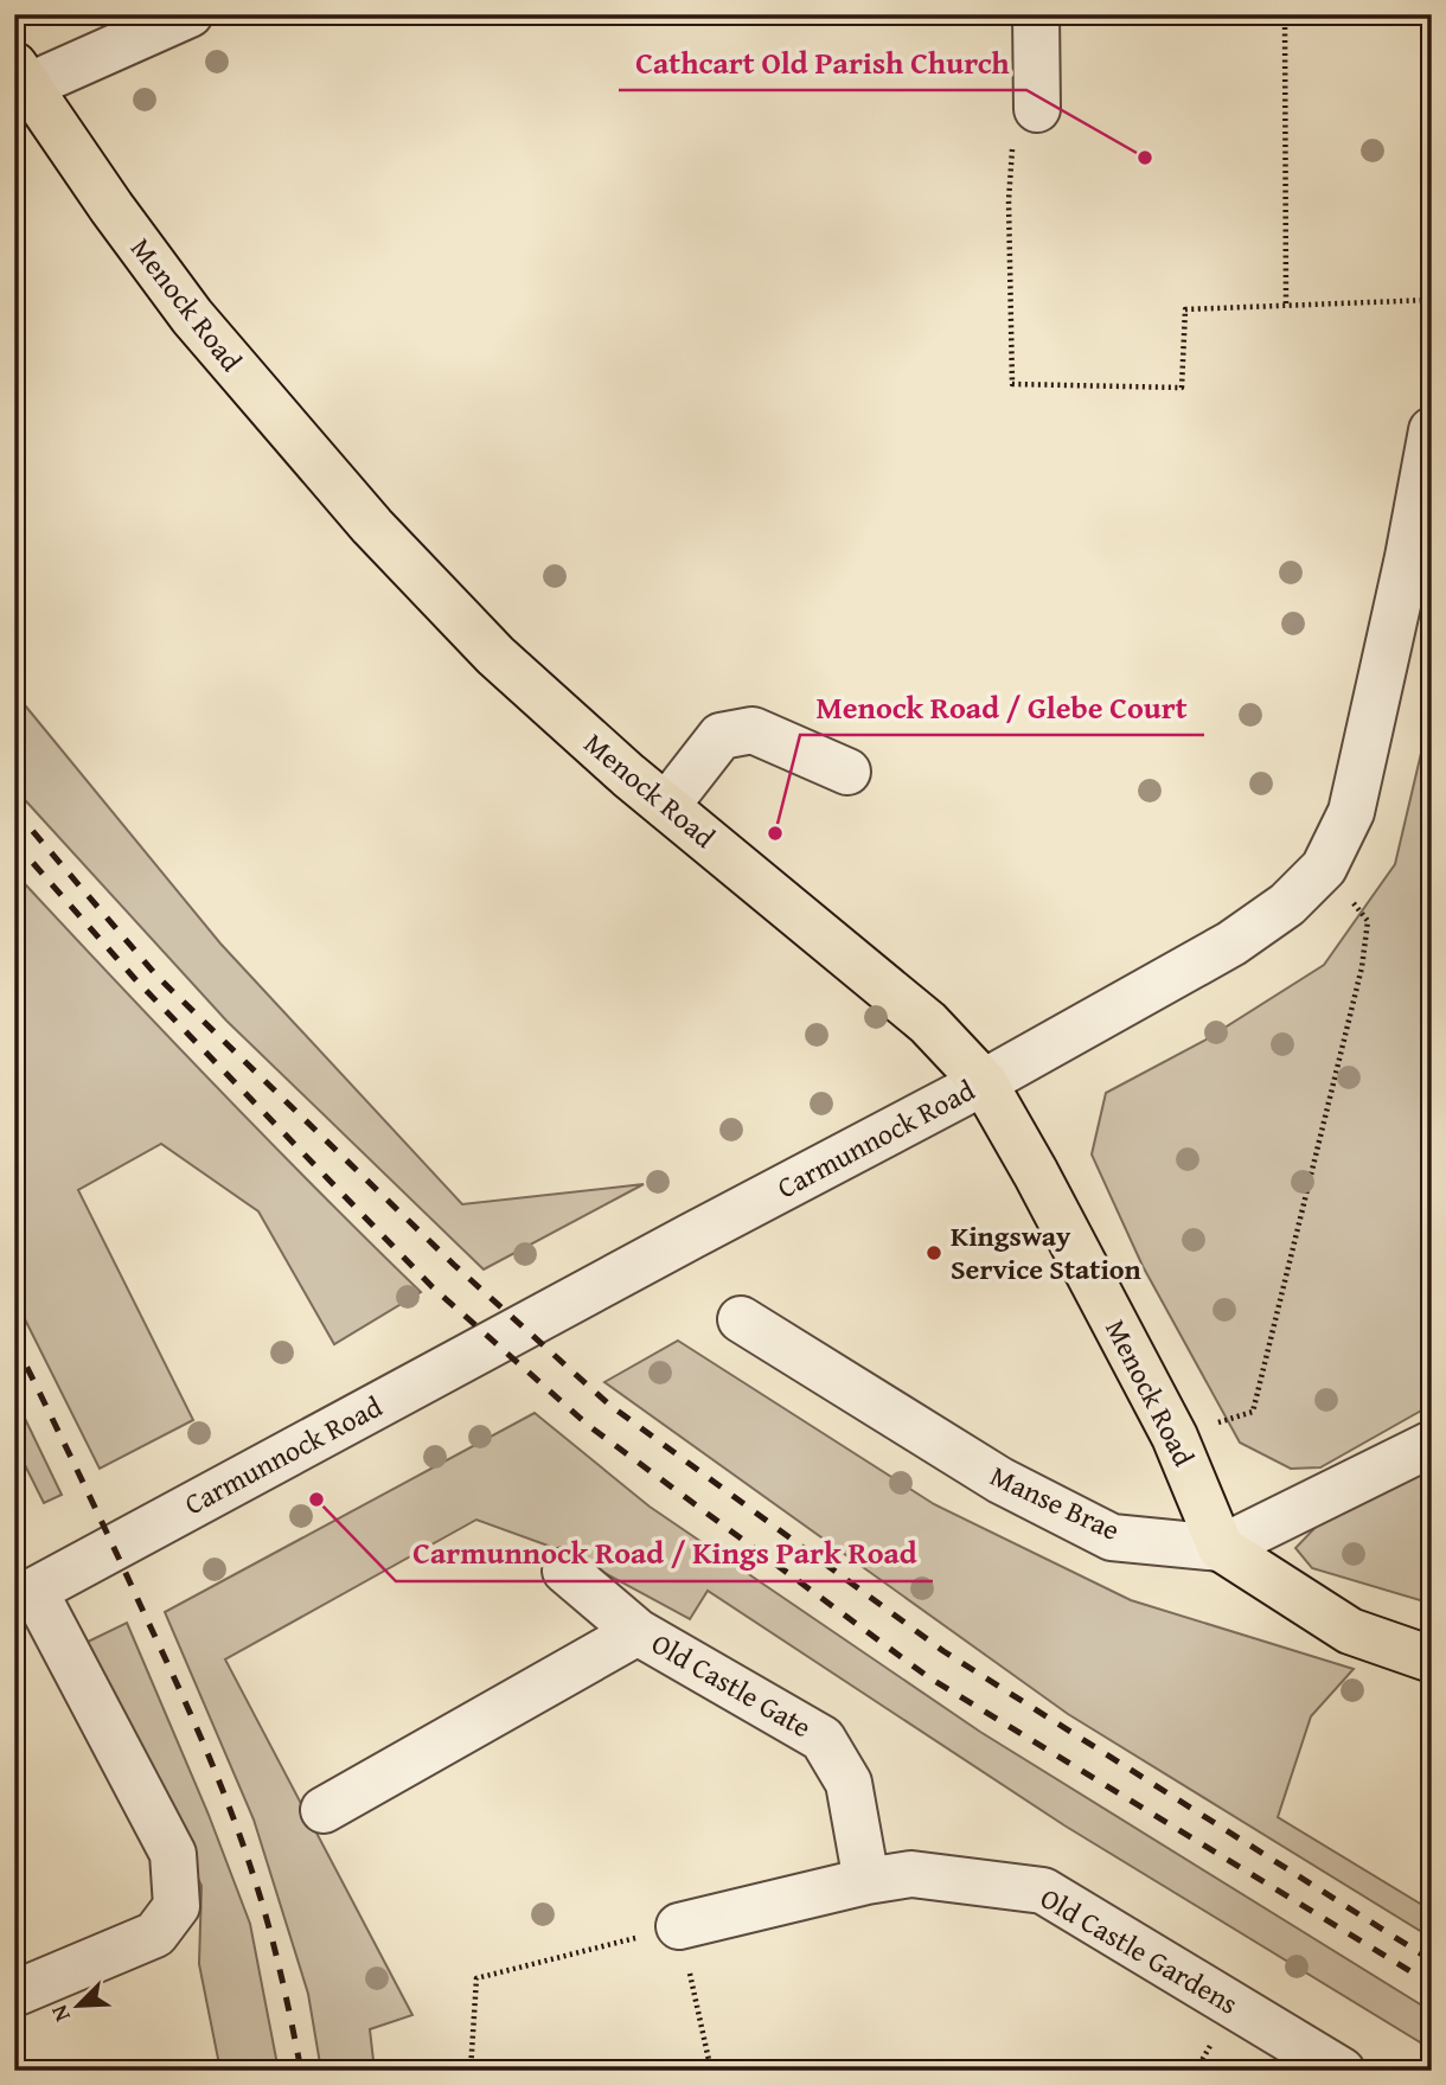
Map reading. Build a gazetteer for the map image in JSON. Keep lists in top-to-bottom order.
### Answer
{
  "streets": {
    "main road": ["Menock Road", "Manse Brae"],
    "street": ["Carmunnock Road", "Old Castle Gate", "Old Castle Gardens"]
  },
  "crossings": [
    ["Menock Road", "Carmunnock Road"],
    ["Menock Road", "Manse Brae"],
    ["Old Castle Gate", "Old Castle Gardens"]
  ],
  "places": [
    "Cathcart Old Parish Church",
    "Menock Road / Glebe Court",
    "Kingsway Service Station",
    "Carmunnock Road / Kings Park Road"
  ],
  "north": "bottom left"
}
